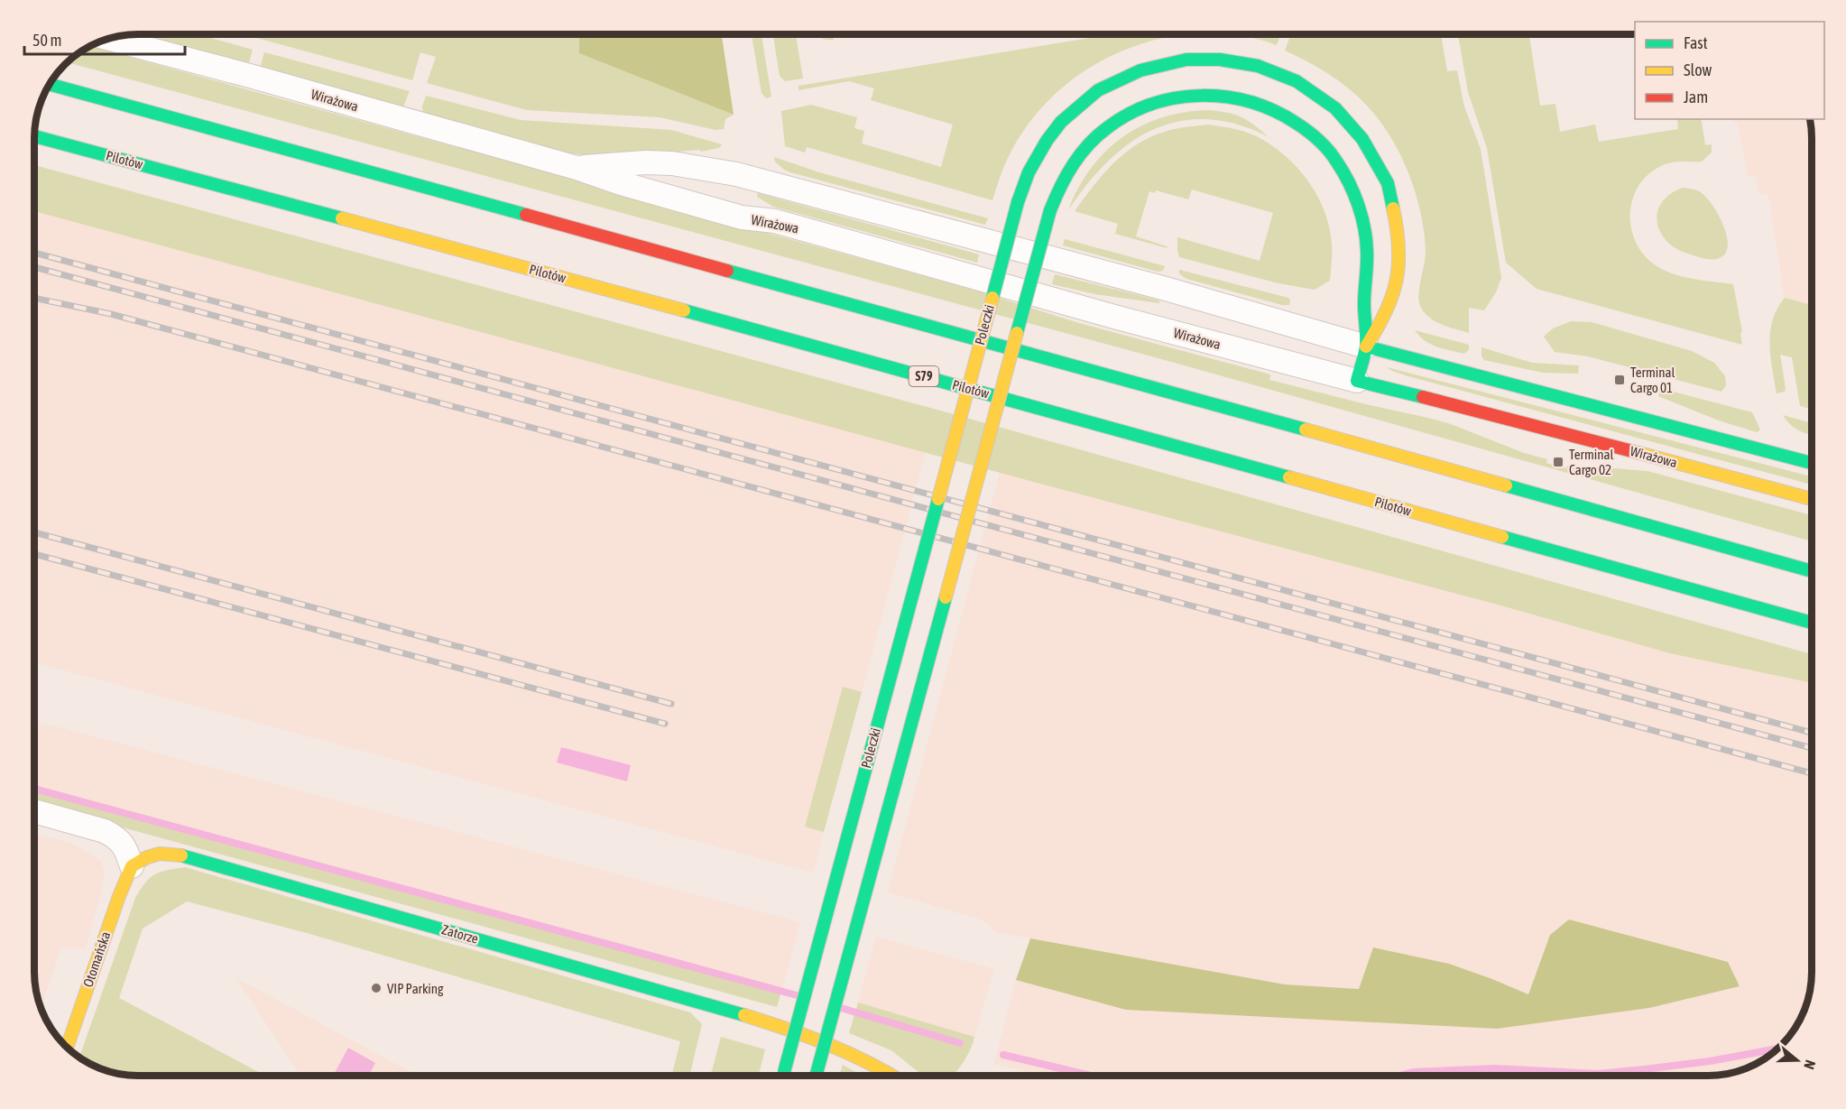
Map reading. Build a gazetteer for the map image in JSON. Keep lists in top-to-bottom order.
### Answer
{
  "streets": {
    "main road": [
      "Wirażowa",
      "Pilotów",
      "Poleczki",
      "S79",
      "Zatorze",
      "Otomańska"
    ]
  },
  "crossings": [
    ["Wirażowa", "Poleczki"],
    ["Zatorze", "Otomańska"]
  ],
  "places": {
    "transit": ["Terminal Cargo 01", "Terminal Cargo 02"],
    "other": ["VIP Parking"]
  },
  "legend": ["Fast", "Slow", "Jam"],
  "scale_bar": "50 m",
  "north": "right"
}
